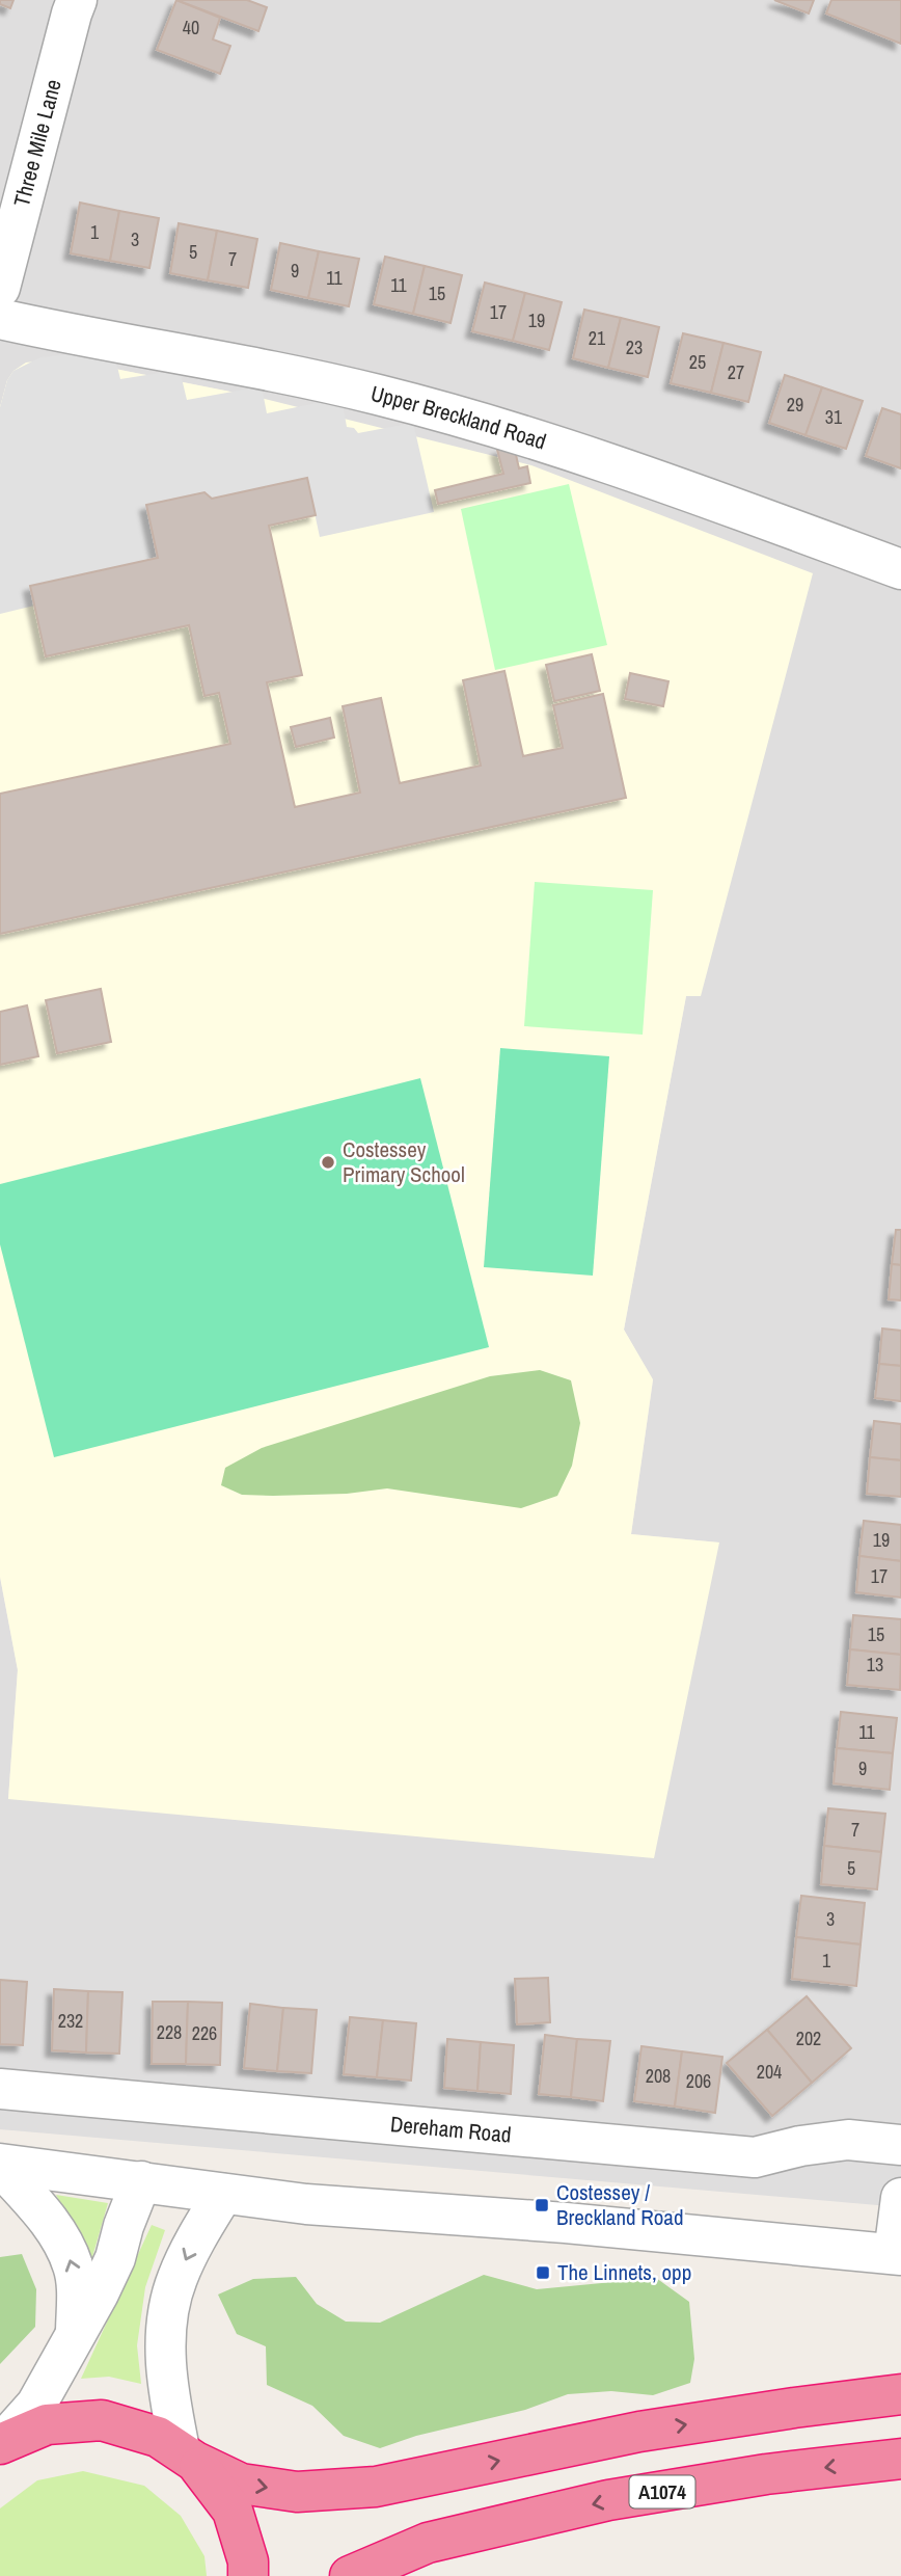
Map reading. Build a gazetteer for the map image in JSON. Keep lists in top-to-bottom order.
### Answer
{
  "streets": {
    "highway": ["A1074"],
    "street": ["Three Mile Lane", "Upper Breckland Road", "Dereham Road"]
  },
  "places": {
    "other": ["Costessey Primary School"],
    "transit": ["Costessey / Breckland Road", "The Linnets, opp"]
  },
  "house_numbers": [
    "40",
    "1",
    "3",
    "5",
    "7",
    "9",
    "11",
    "11",
    "15",
    "17",
    "19",
    "21",
    "23",
    "25",
    "27",
    "29",
    "31",
    "19",
    "17",
    "15",
    "13",
    "11",
    "9",
    "7",
    "5",
    "3",
    "1",
    "232",
    "228",
    "226",
    "202",
    "204",
    "208",
    "206"
  ]
}
